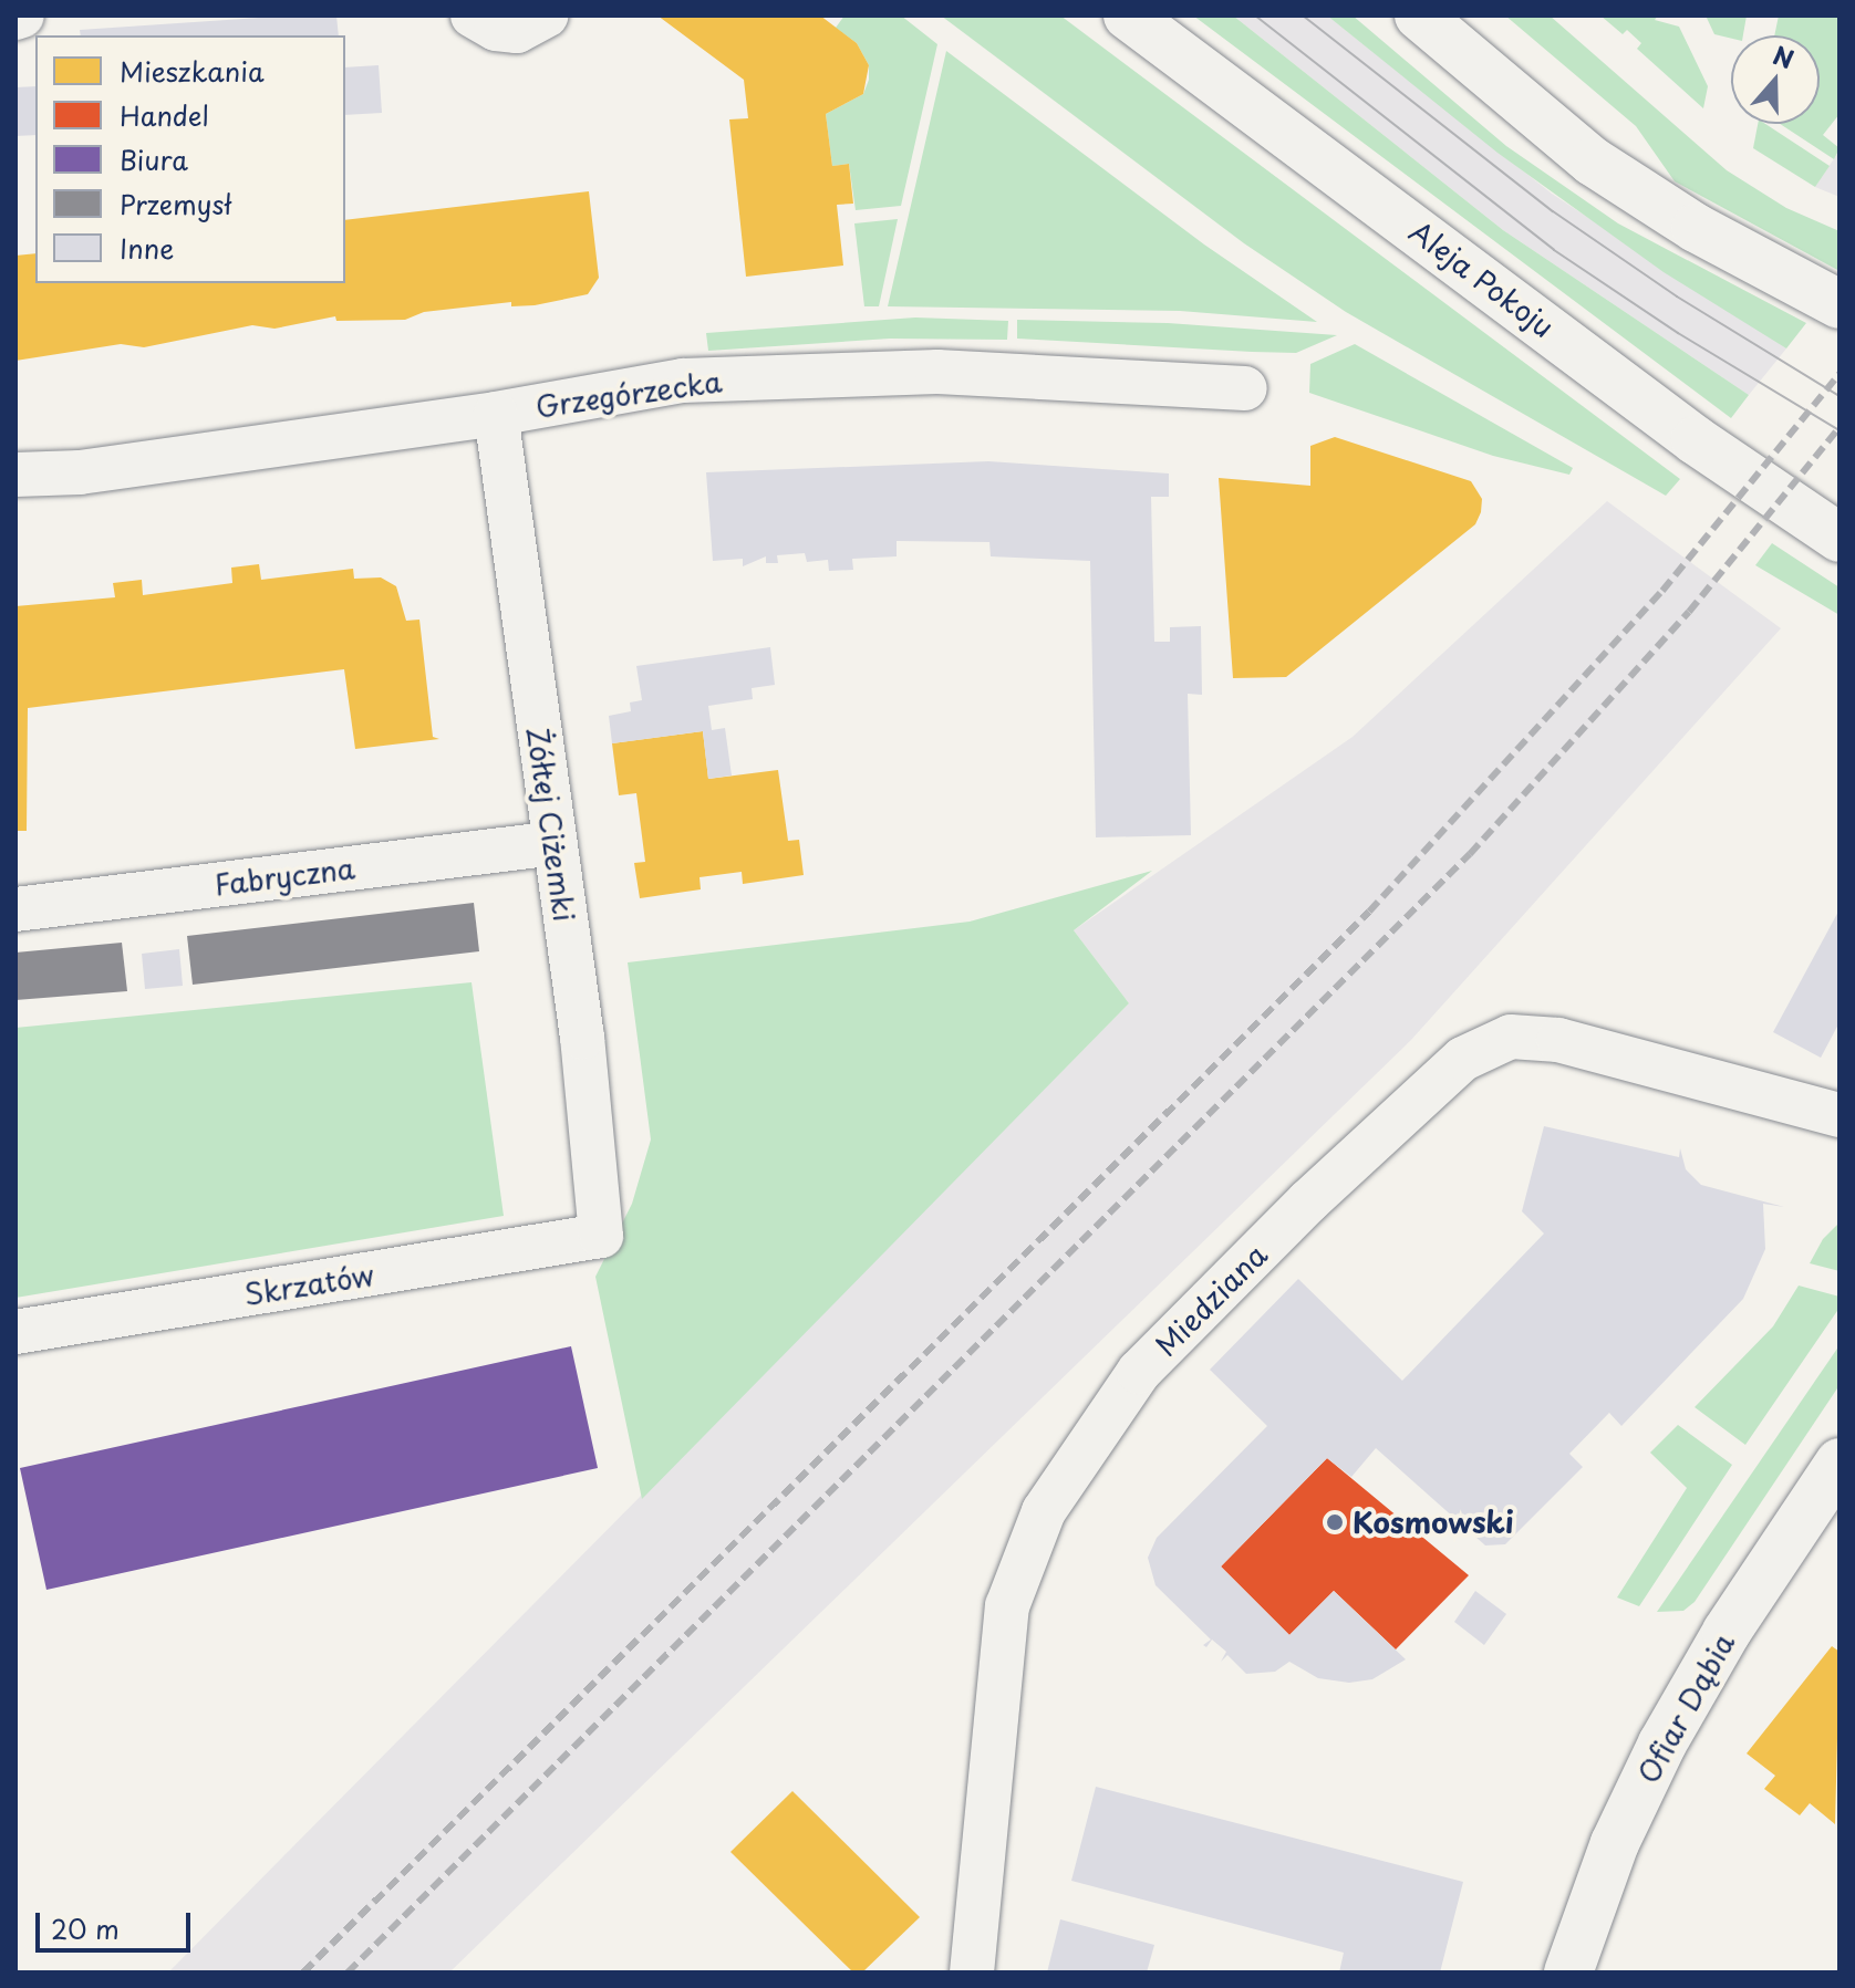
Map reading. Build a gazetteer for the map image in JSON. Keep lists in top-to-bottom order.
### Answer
{
  "streets": {
    "main road": ["Aleja Pokoju", "Ofiar Dąbia"],
    "street": [
      "Grzegórzecka",
      "Żółtej Ciżemki",
      "Fabryczna",
      "Skrzatów",
      "Miedziana"
    ]
  },
  "crossings": [
    ["Grzegórzecka", "Żółtej Ciżemki"],
    ["Żółtej Ciżemki", "Fabryczna"],
    ["Żółtej Ciżemki", "Skrzatów"]
  ],
  "places": ["Kosmowski"],
  "legend": [
    "Mieszkania",
    "Handel",
    "Biura",
    "Przemysł",
    "Inne"
  ],
  "scale_bar": "20 m",
  "north": "top"
}
